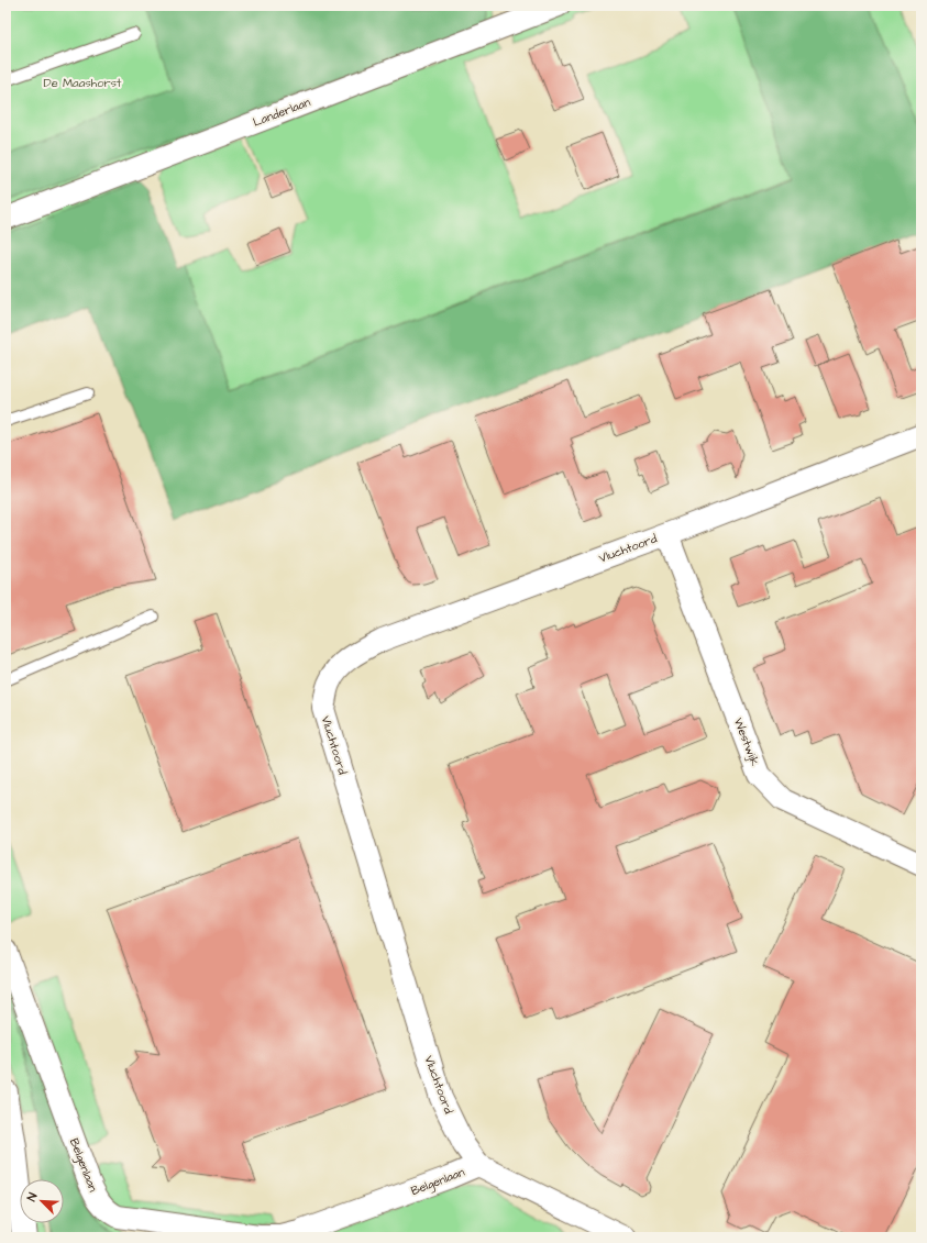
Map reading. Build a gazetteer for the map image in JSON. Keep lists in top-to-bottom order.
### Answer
{
  "streets": {
    "street": [
      "Landerlaan",
      "Vluchtoord",
      "Westwijk",
      "Belgenlaan"
    ]
  },
  "crossings": [
    ["Vluchtoord", "Westwijk"],
    ["Vluchtoord", "Belgenlaan"]
  ],
  "parks": ["De Maashorst"],
  "north": "top left"
}
